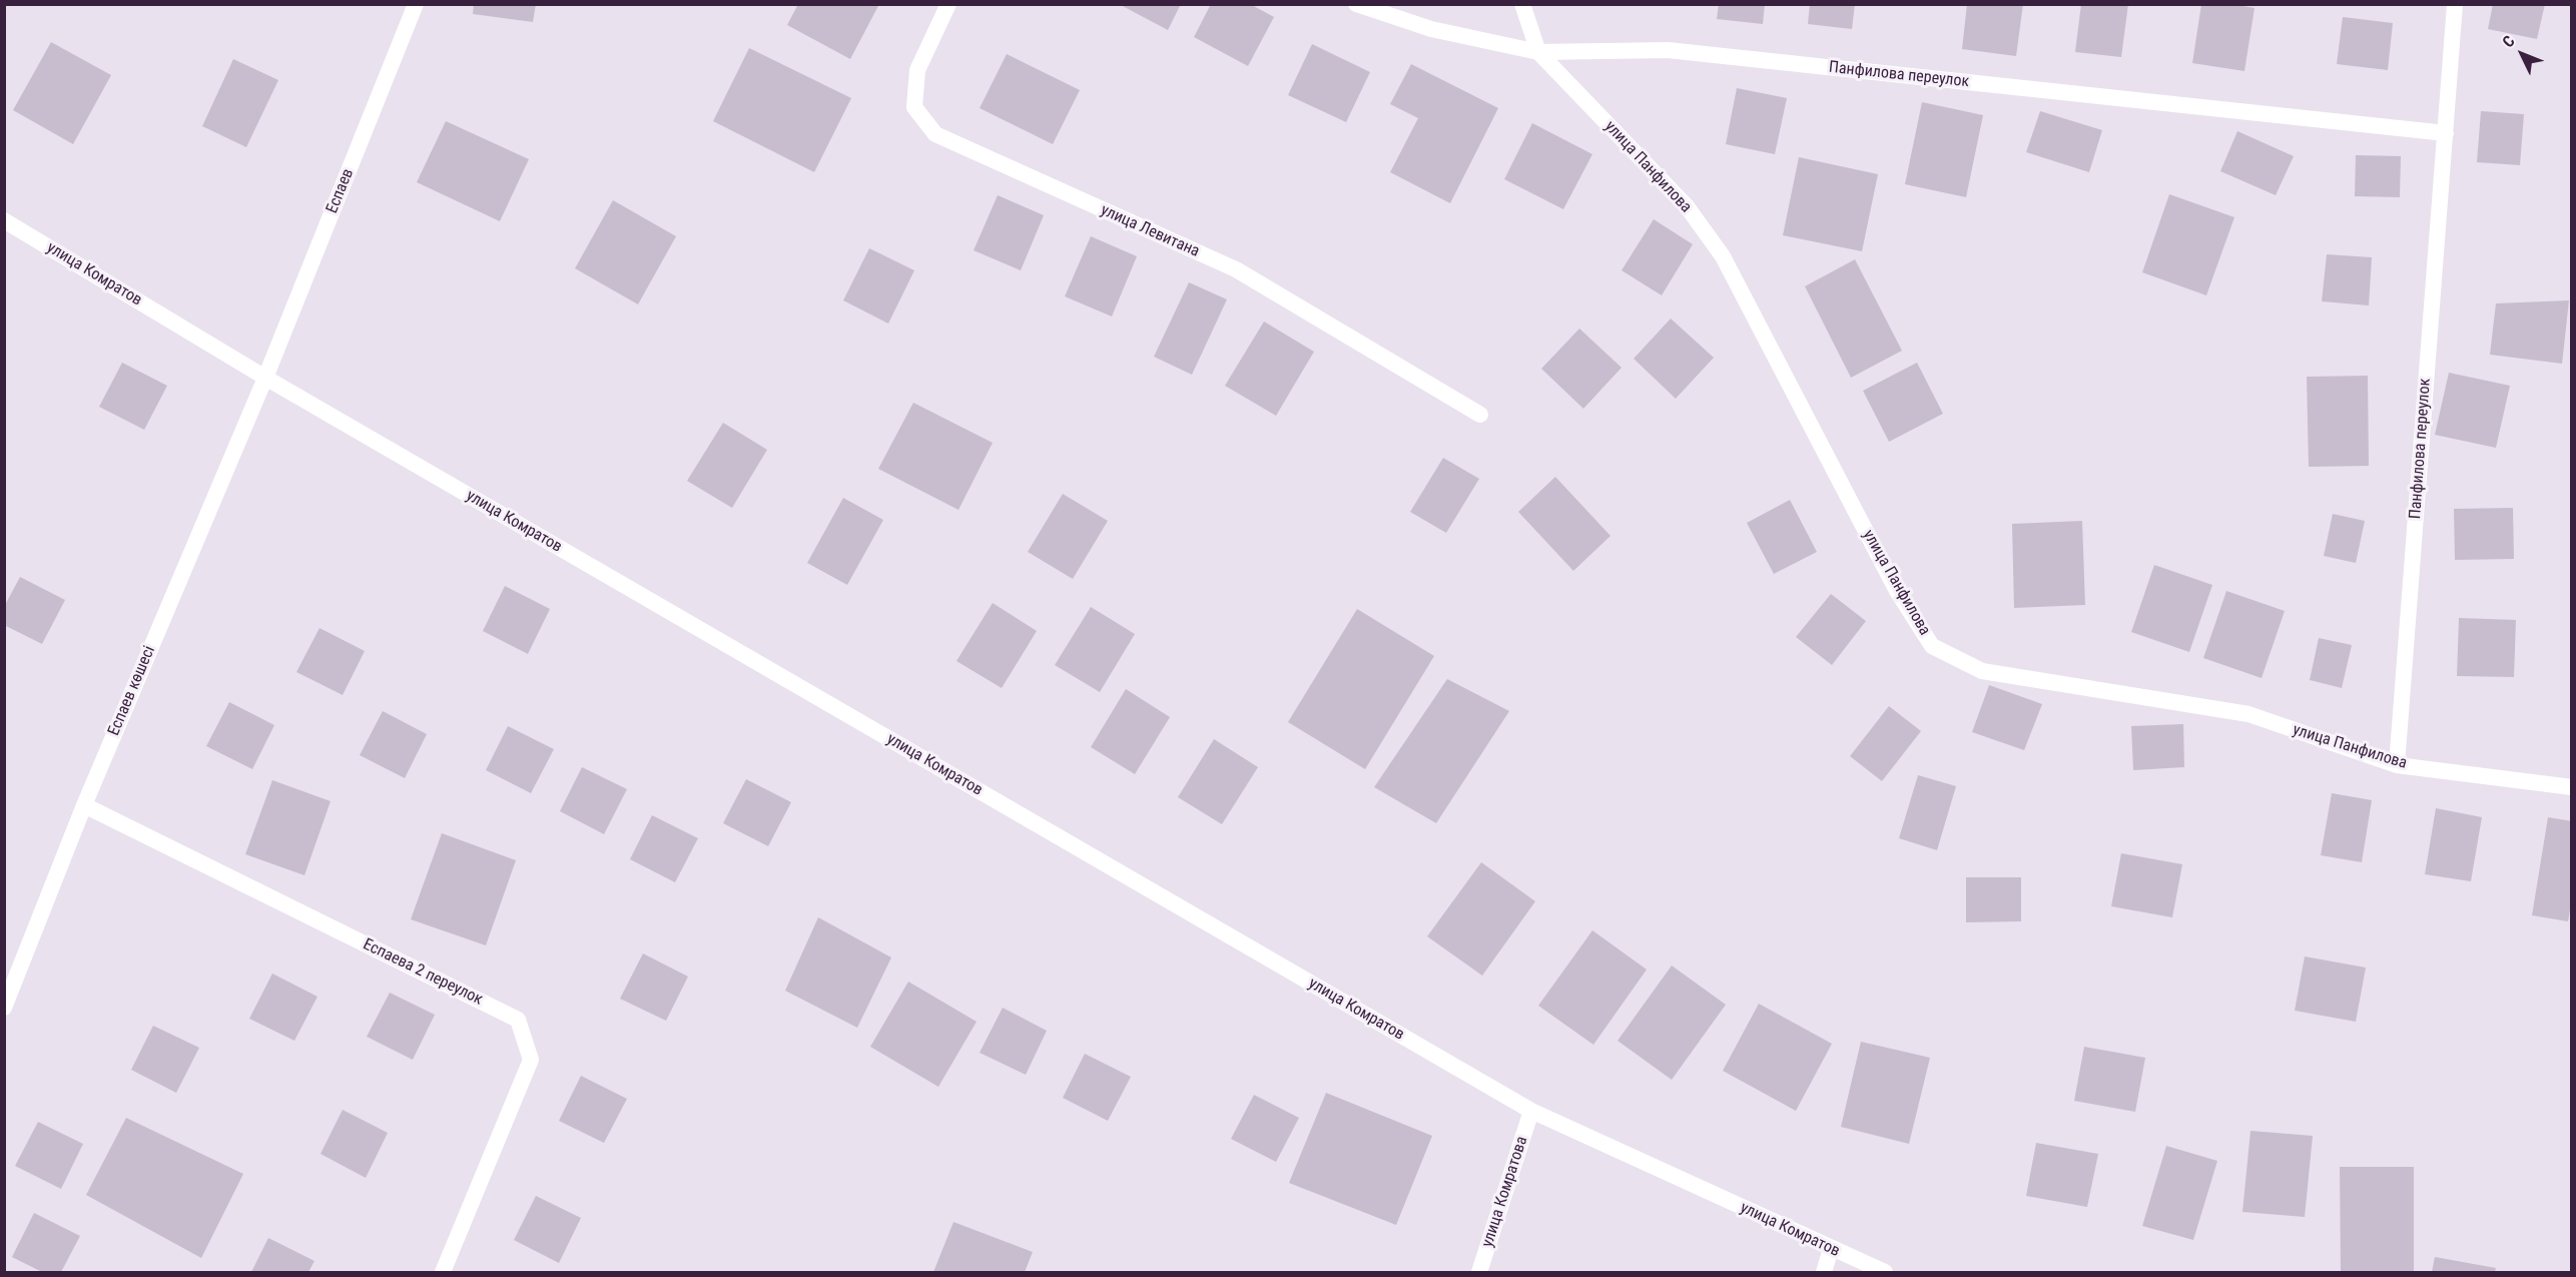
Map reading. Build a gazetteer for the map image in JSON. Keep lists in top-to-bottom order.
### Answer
{
  "streets": {
    "street": [
      "Панфилова переулок",
      "улица Панфилова",
      "Еспаев",
      "улица Левитана",
      "улица Комратов",
      "Еспаев көшесі",
      "Еспаева 2 переулок",
      "улица Комратова"
    ]
  },
  "crossings": [
    ["Панфилова переулок", "улица Панфилова"],
    ["Еспаев", "улица Комратов"],
    ["Еспаев", "Еспаев көшесі"],
    ["улица Комратов", "Еспаев көшесі"],
    ["улица Комратов", "улица Комратова"],
    ["Еспаев көшесі", "Еспаева 2 переулок"]
  ],
  "north": "top left"
}
